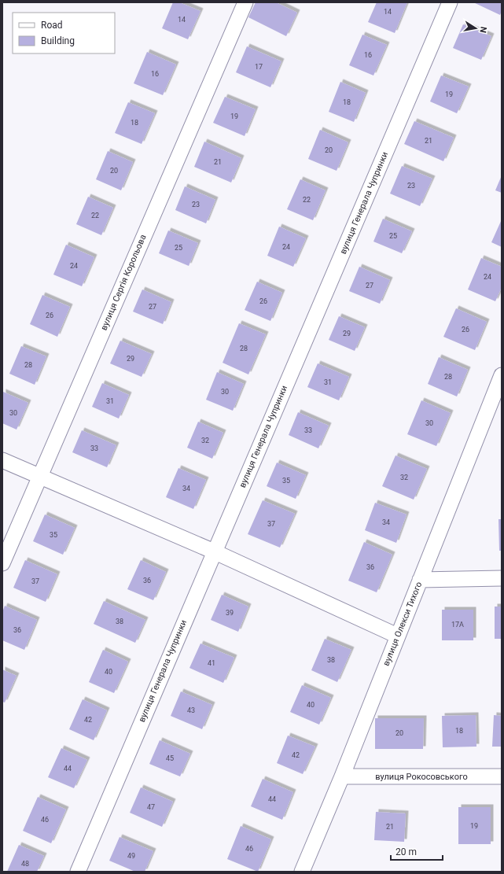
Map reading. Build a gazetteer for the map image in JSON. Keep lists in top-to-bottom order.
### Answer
{
  "streets": {
    "street": [
      "вулиця Генерала Чупринки",
      "вулиця Сергія Корольова",
      "вулиця Олекси Тихого",
      "вулиця Рокосовського"
    ]
  },
  "crossings": [
    ["вулиця Олекси Тихого", "вулиця Рокосовського"]
  ],
  "house_numbers": [
    "14",
    "14",
    "16",
    "17",
    "16",
    "19",
    "18",
    "19",
    "18",
    "21",
    "20",
    "21",
    "20",
    "23",
    "22",
    "23",
    "22",
    "25",
    "24",
    "25",
    "24",
    "24",
    "27",
    "26",
    "27",
    "26",
    "26",
    "29",
    "28",
    "29",
    "28",
    "28",
    "31",
    "30",
    "31",
    "30",
    "30",
    "33",
    "32",
    "33",
    "32",
    "35",
    "34",
    "34",
    "37",
    "35",
    "36",
    "36",
    "37",
    "39",
    "38",
    "17А",
    "36",
    "38",
    "41",
    "40",
    "40",
    "43",
    "42",
    "18",
    "20",
    "42",
    "45",
    "44",
    "44",
    "47",
    "46",
    "19",
    "21",
    "46",
    "49",
    "48"
  ],
  "legend": ["Road", "Building"],
  "scale_bar": "20 m",
  "north": "right"
}
